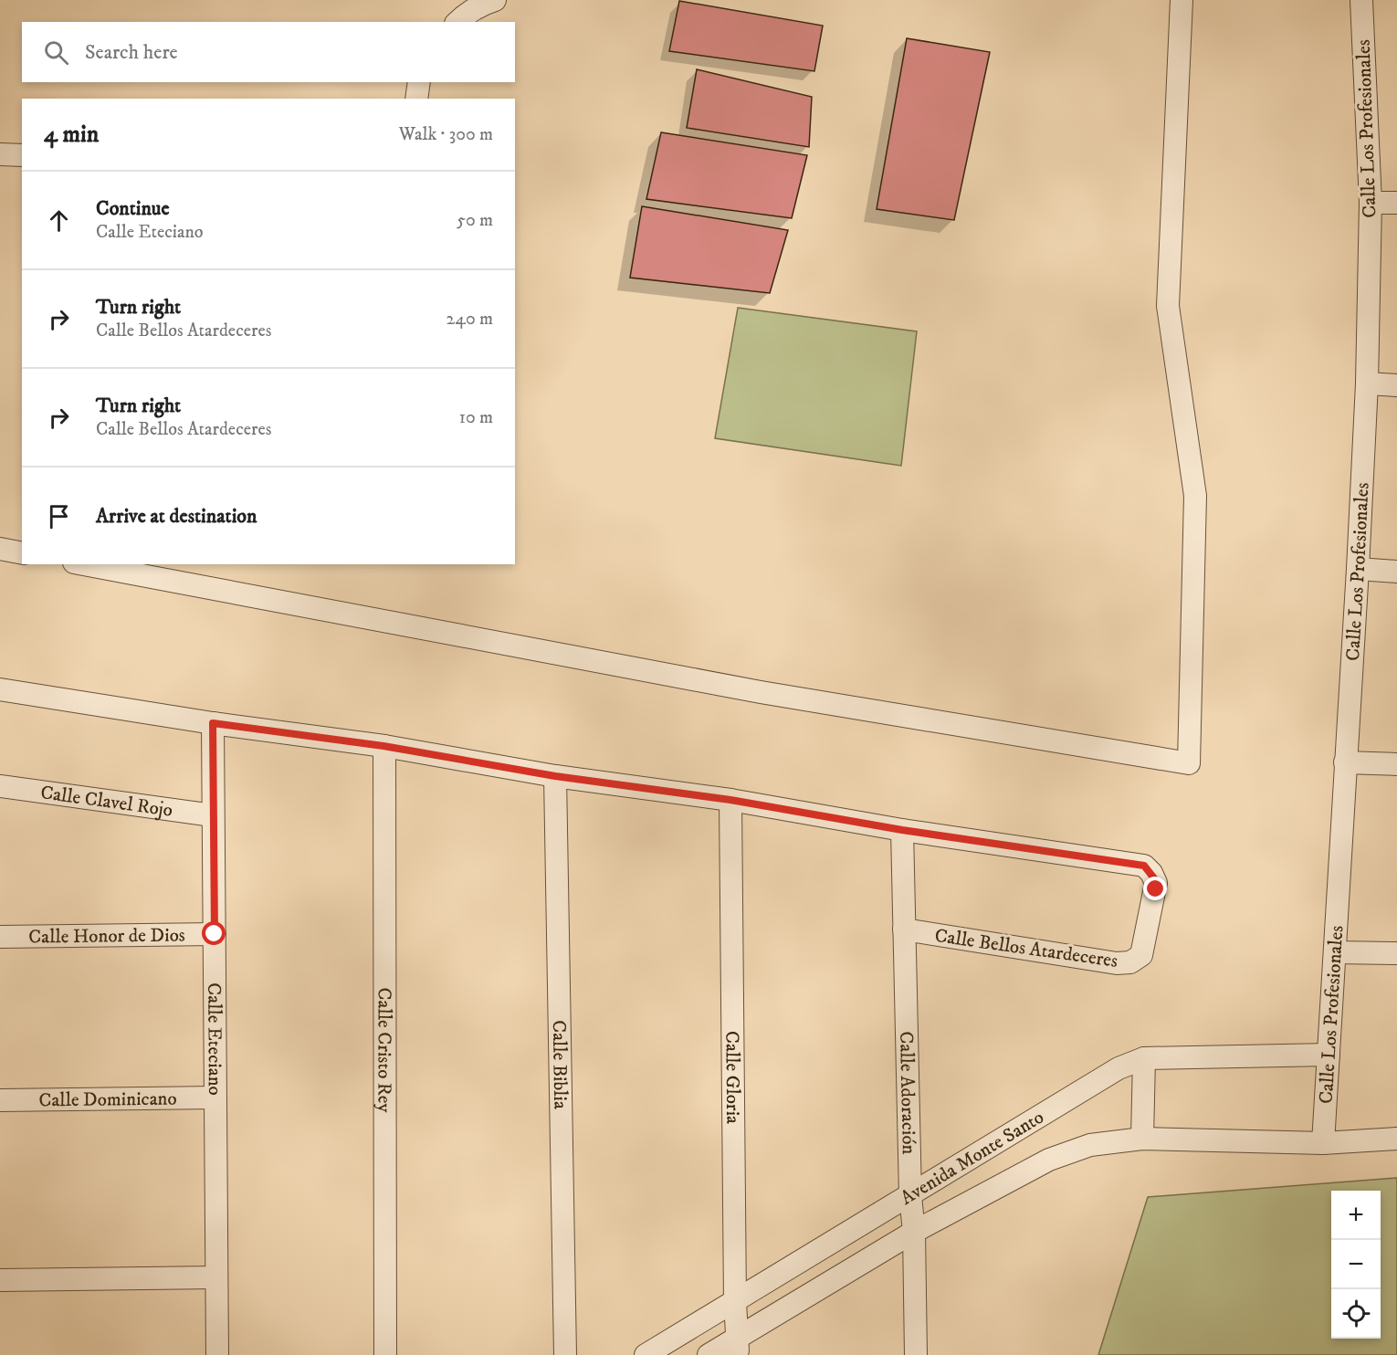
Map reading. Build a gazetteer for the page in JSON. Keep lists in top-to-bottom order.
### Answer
{
  "streets": {
    "street": [
      "Calle Los Profesionales",
      "Calle Clavel Rojo",
      "Calle Honor de Dios",
      "Calle Bellos Atardeceres",
      "Calle Eteciano",
      "Calle Cristo Rey",
      "Calle Biblia",
      "Calle Gloria",
      "Calle Adoración",
      "Calle Dominicano",
      "Avenida Monte Santo"
    ]
  },
  "crossings": [
    ["Calle Los Profesionales", "Avenida Monte Santo"],
    ["Calle Clavel Rojo", "Calle Eteciano"],
    ["Calle Honor de Dios", "Calle Eteciano"],
    ["Calle Bellos Atardeceres", "Calle Eteciano"],
    ["Calle Bellos Atardeceres", "Calle Cristo Rey"],
    ["Calle Bellos Atardeceres", "Calle Biblia"],
    ["Calle Bellos Atardeceres", "Calle Gloria"],
    ["Calle Bellos Atardeceres", "Calle Adoración"],
    ["Calle Eteciano", "Calle Dominicano"],
    ["Calle Gloria", "Avenida Monte Santo"],
    ["Calle Adoración", "Avenida Monte Santo"]
  ],
  "page": {
    "search": "Search here",
    "heading": ["4 min", "Walk · 300 m"],
    "list": [
      ["Continue", "Calle Eteciano", "50 m"],
      ["Turn right", "Calle Bellos Atardeceres", "240 m"],
      ["Turn right", "Calle Bellos Atardeceres", "10 m"],
      "Arrive at destination"
    ],
    "map_buttons": ["+", "−"]
  }
}
